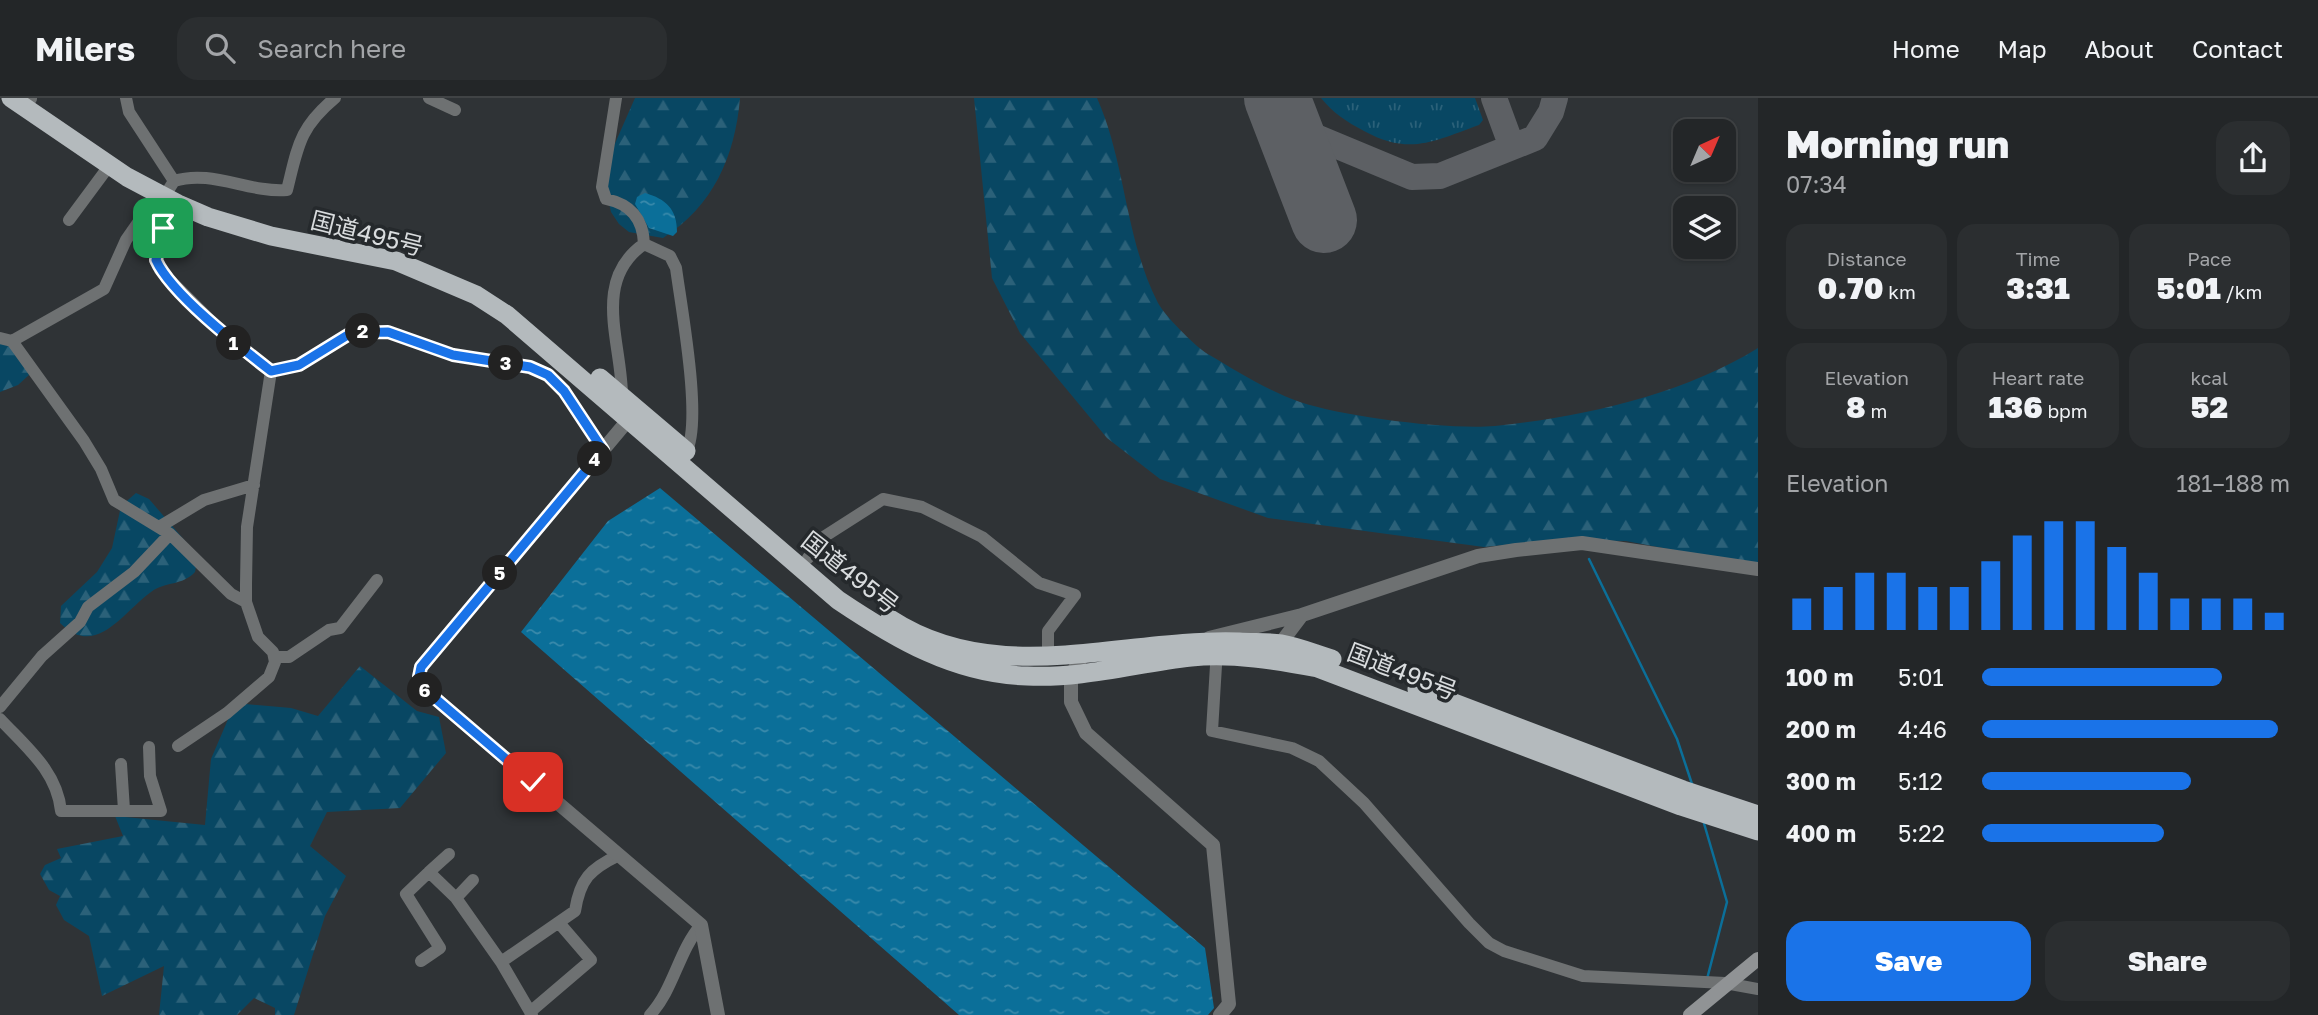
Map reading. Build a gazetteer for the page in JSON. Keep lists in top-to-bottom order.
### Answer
{
  "streets": {
    "highway": ["国道495号"]
  },
  "north": "top right",
  "page": {
    "header": "Milers",
    "search": "Search here",
    "nav": [
      "Home",
      "Map",
      "About",
      "Contact"
    ],
    "heading": ["Morning run", "07:34"],
    "stats": [
      ["Distance", "0.70 km"],
      ["Time", "3:31"],
      ["Pace", "5:01 /km"],
      ["Elevation", "8 m"],
      ["Heart rate", "136 bpm"],
      ["kcal", "52"]
    ],
    "pins": [
      "2",
      "1",
      "3",
      "4",
      "5",
      "6"
    ],
    "chart": ["Elevation", "181–188 m"],
    "list": [
      {
        "name": "100 m",
        "note": "5:01"
      },
      {
        "name": "200 m",
        "note": "4:46"
      },
      {
        "name": "300 m",
        "note": "5:12"
      },
      {
        "name": "400 m",
        "note": "5:22"
      }
    ],
    "buttons": ["Save", "Share"]
  }
}
